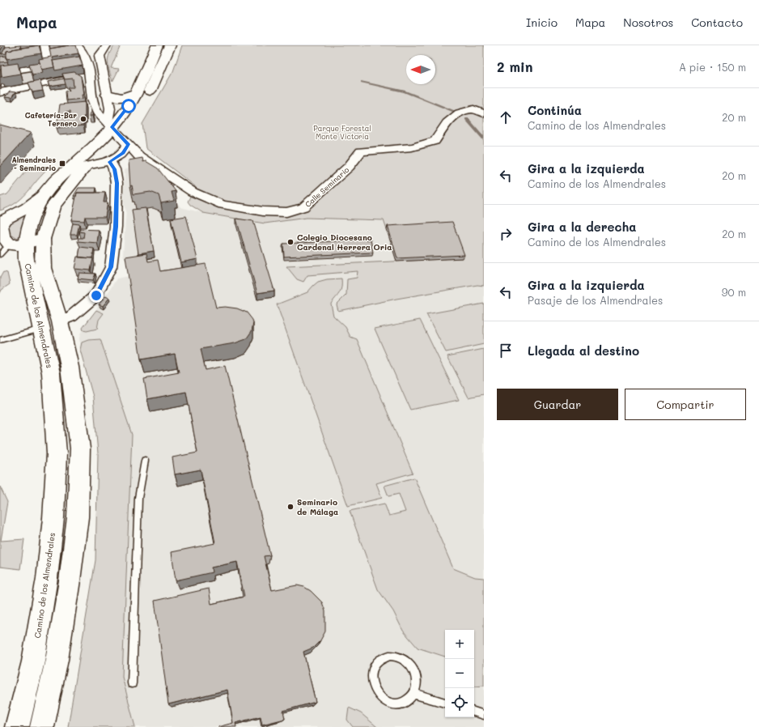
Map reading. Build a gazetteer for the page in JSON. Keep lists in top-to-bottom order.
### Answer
{
  "streets": {
    "main road": ["Camino de los Almendrales"],
    "street": ["Calle Seminario"]
  },
  "crossings": [
    ["Calle Seminario", "Camino de los Almendrales"]
  ],
  "parks": ["Parque Forestal Monte Victoria"],
  "places": {
    "other": ["Cafetería-Bar Ternero", "Colegio Diocesano Cardenal Herrera Oria", "Seminario de Málaga"],
    "transit": ["Almendrales - Seminario"]
  },
  "north": "left",
  "page": {
    "header": "Mapa",
    "nav": [
      "Inicio",
      "Mapa",
      "Nosotros",
      "Contacto"
    ],
    "heading": ["2 min", "A pie · 150 m"],
    "list": [
      ["Continúa", "Camino de los Almendrales", "20 m"],
      ["Gira a la izquierda", "Camino de los Almendrales", "20 m"],
      ["Gira a la derecha", "Camino de los Almendrales", "20 m"],
      ["Gira a la izquierda", "Pasaje de los Almendrales", "90 m"],
      "Llegada al destino"
    ],
    "buttons": ["Guardar", "Compartir"],
    "map_buttons": ["+", "−"]
  }
}
